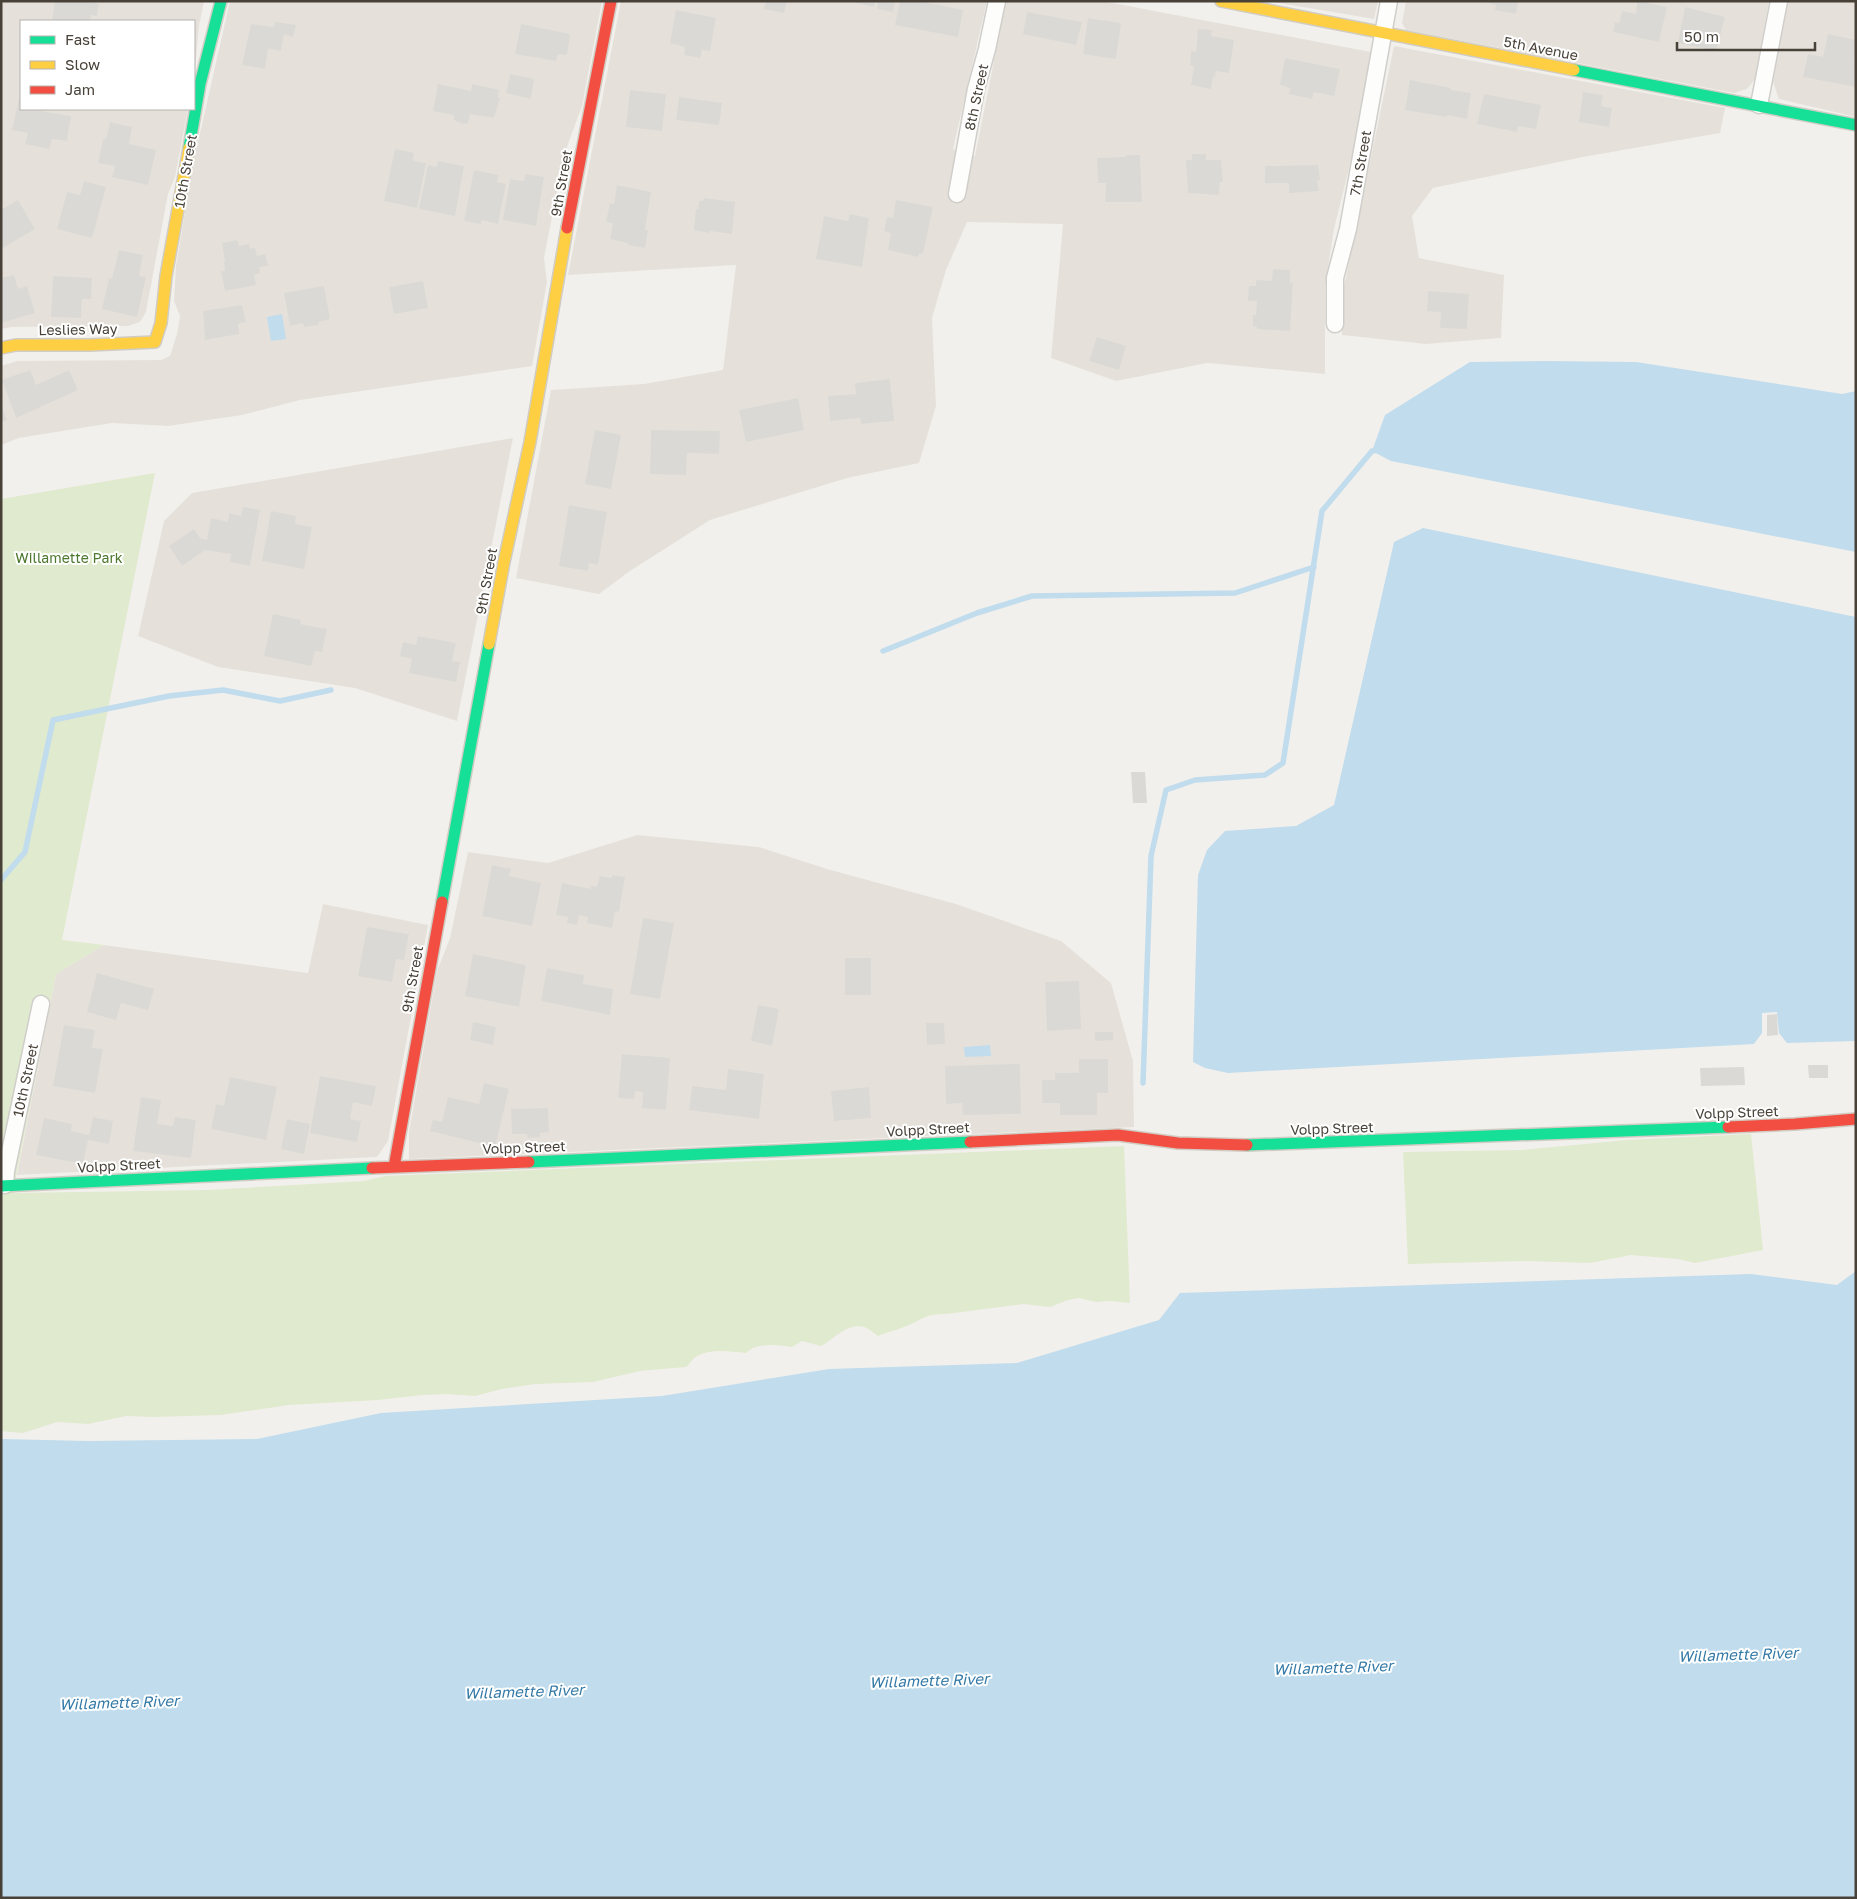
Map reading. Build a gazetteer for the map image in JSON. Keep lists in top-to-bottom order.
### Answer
{
  "streets": {
    "street": [
      "5th Avenue",
      "8th Street",
      "7th Street",
      "10th Street",
      "9th Street",
      "Leslies Way",
      "Volpp Street"
    ]
  },
  "crossings": [
    ["5th Avenue", "7th Street"],
    ["10th Street", "Leslies Way"],
    ["10th Street", "Volpp Street"],
    ["9th Street", "Volpp Street"]
  ],
  "water": ["Willamette River"],
  "parks": ["Willamette Park"],
  "legend": ["Fast", "Slow", "Jam"],
  "scale_bar": "50 m"
}
